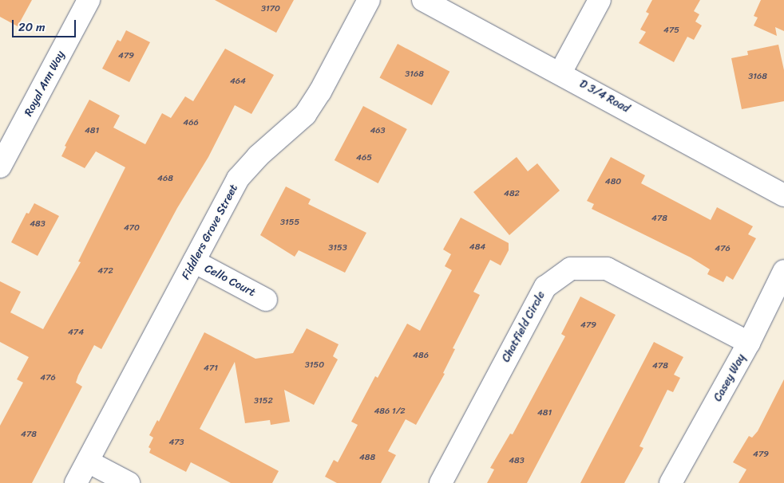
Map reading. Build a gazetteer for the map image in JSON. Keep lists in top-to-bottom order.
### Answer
{
  "streets": {
    "street": [
      "Royal Ann Way",
      "D 3/4 Road",
      "Fiddlers Grove Street",
      "Cello Court",
      "Chatfield Circle",
      "Casey Way"
    ]
  },
  "crossings": [
    ["Fiddlers Grove Street", "Cello Court"],
    ["Chatfield Circle", "Casey Way"]
  ],
  "house_numbers": [
    "3170",
    "475",
    "479",
    "3168",
    "3168",
    "464",
    "466",
    "481",
    "463",
    "465",
    "468",
    "480",
    "482",
    "478",
    "3155",
    "483",
    "470",
    "484",
    "3153",
    "476",
    "472",
    "479",
    "474",
    "486",
    "3150",
    "478",
    "471",
    "476",
    "3152",
    "486 1/2",
    "481",
    "478",
    "473",
    "479",
    "488",
    "483"
  ],
  "scale_bar": "20 m"
}
